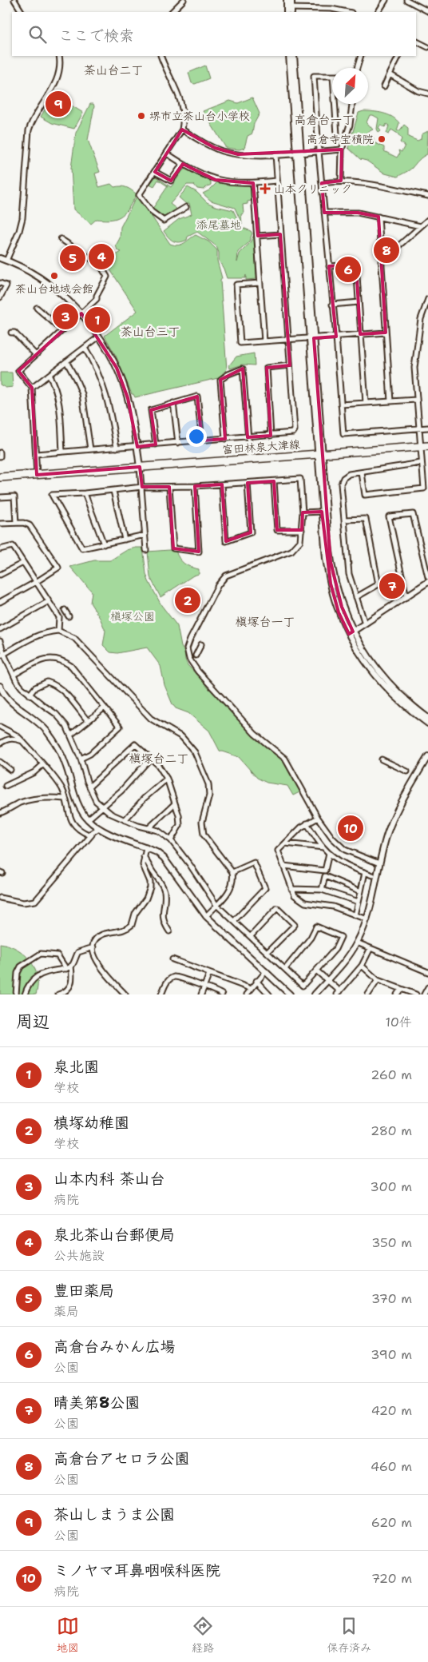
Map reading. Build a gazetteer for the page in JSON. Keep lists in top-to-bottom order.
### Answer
{
  "streets": {
    "main road": ["富田林泉大津線"]
  },
  "districts": [
    "茶山台二丁",
    "高倉台一丁",
    "茶山台三丁",
    "槇塚台一丁",
    "槇塚台二丁"
  ],
  "parks": ["添尾墓地", "槇塚公園"],
  "places": {
    "other": ["堺市立茶山台小学校", "高倉寺宝積院", "茶山台地域会館"],
    "health": ["山本クリニック"]
  },
  "north": "top right",
  "page": {
    "search": "ここで検索",
    "pins": [
      "9",
      "8",
      "4",
      "5",
      "6",
      "3",
      "1",
      "7",
      "2",
      "10"
    ],
    "heading": ["周辺", "10件"],
    "list": [
      {
        "mark": "1",
        "name": "泉北園",
        "note": "学校",
        "value": "260 m"
      },
      {
        "mark": "2",
        "name": "槙塚幼稚園",
        "note": "学校",
        "value": "280 m"
      },
      {
        "mark": "3",
        "name": "山本内科 茶山台",
        "note": "病院",
        "value": "300 m"
      },
      {
        "mark": "4",
        "name": "泉北茶山台郵便局",
        "note": "公共施設",
        "value": "350 m"
      },
      {
        "mark": "5",
        "name": "豊田薬局",
        "note": "薬局",
        "value": "370 m"
      },
      {
        "mark": "6",
        "name": "高倉台みかん広場",
        "note": "公園",
        "value": "390 m"
      },
      {
        "mark": "7",
        "name": "晴美第8公園",
        "note": "公園",
        "value": "420 m"
      },
      {
        "mark": "8",
        "name": "高倉台アセロラ公園",
        "note": "公園",
        "value": "460 m"
      },
      {
        "mark": "9",
        "name": "茶山しまうま公園",
        "note": "公園",
        "value": "620 m"
      },
      {
        "mark": "10",
        "name": "ミノヤマ耳鼻咽喉科医院",
        "note": "病院",
        "value": "720 m"
      }
    ],
    "nav": ["地図", "経路", "保存済み"]
  }
}
